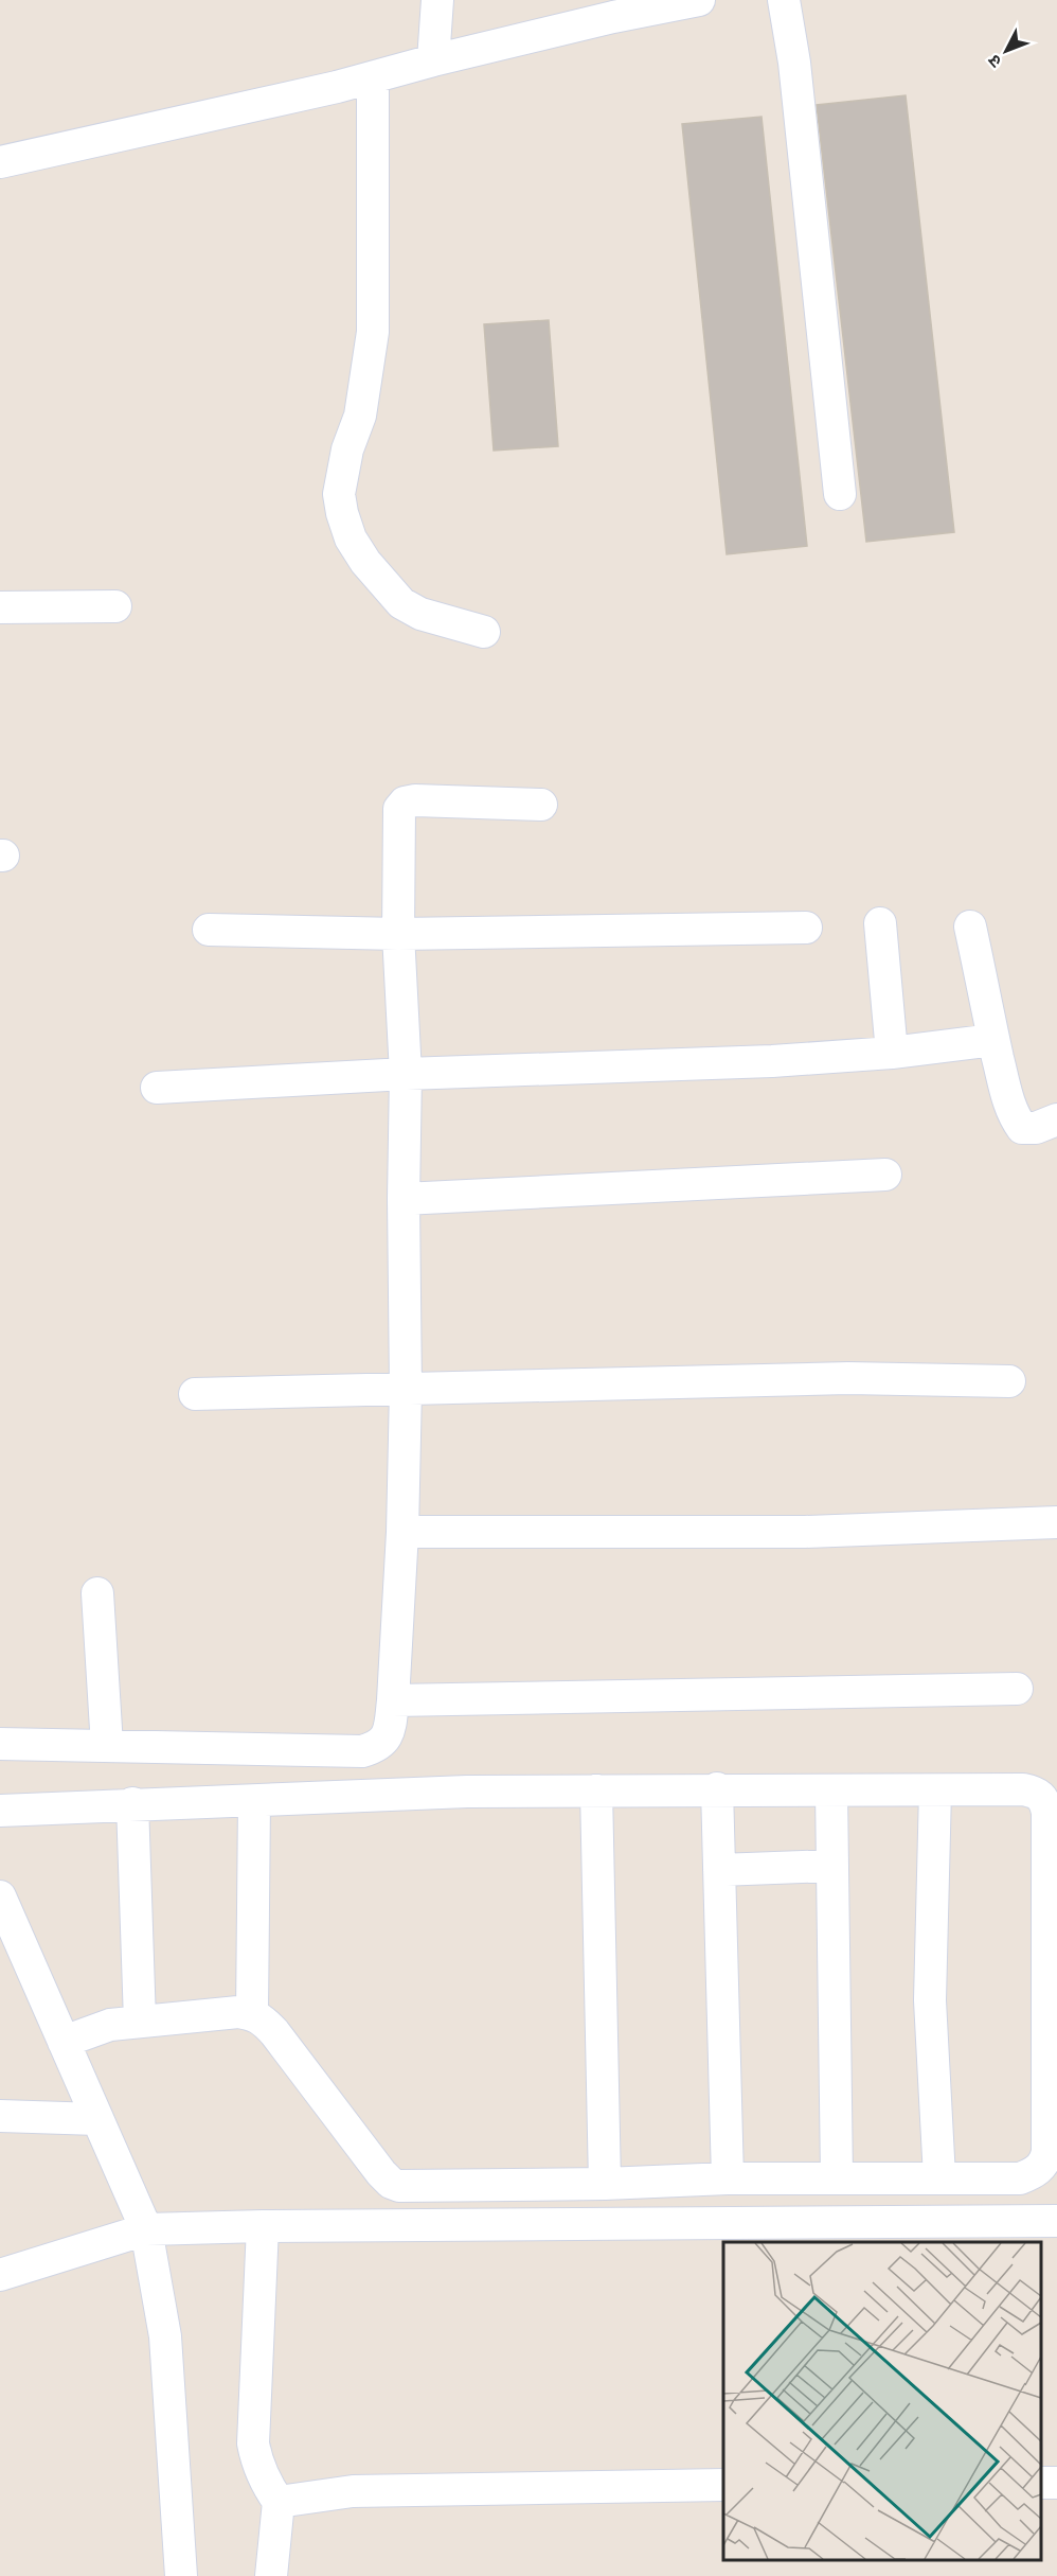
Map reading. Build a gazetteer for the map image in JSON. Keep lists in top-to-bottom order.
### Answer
{
  "north": "bottom left"
}
